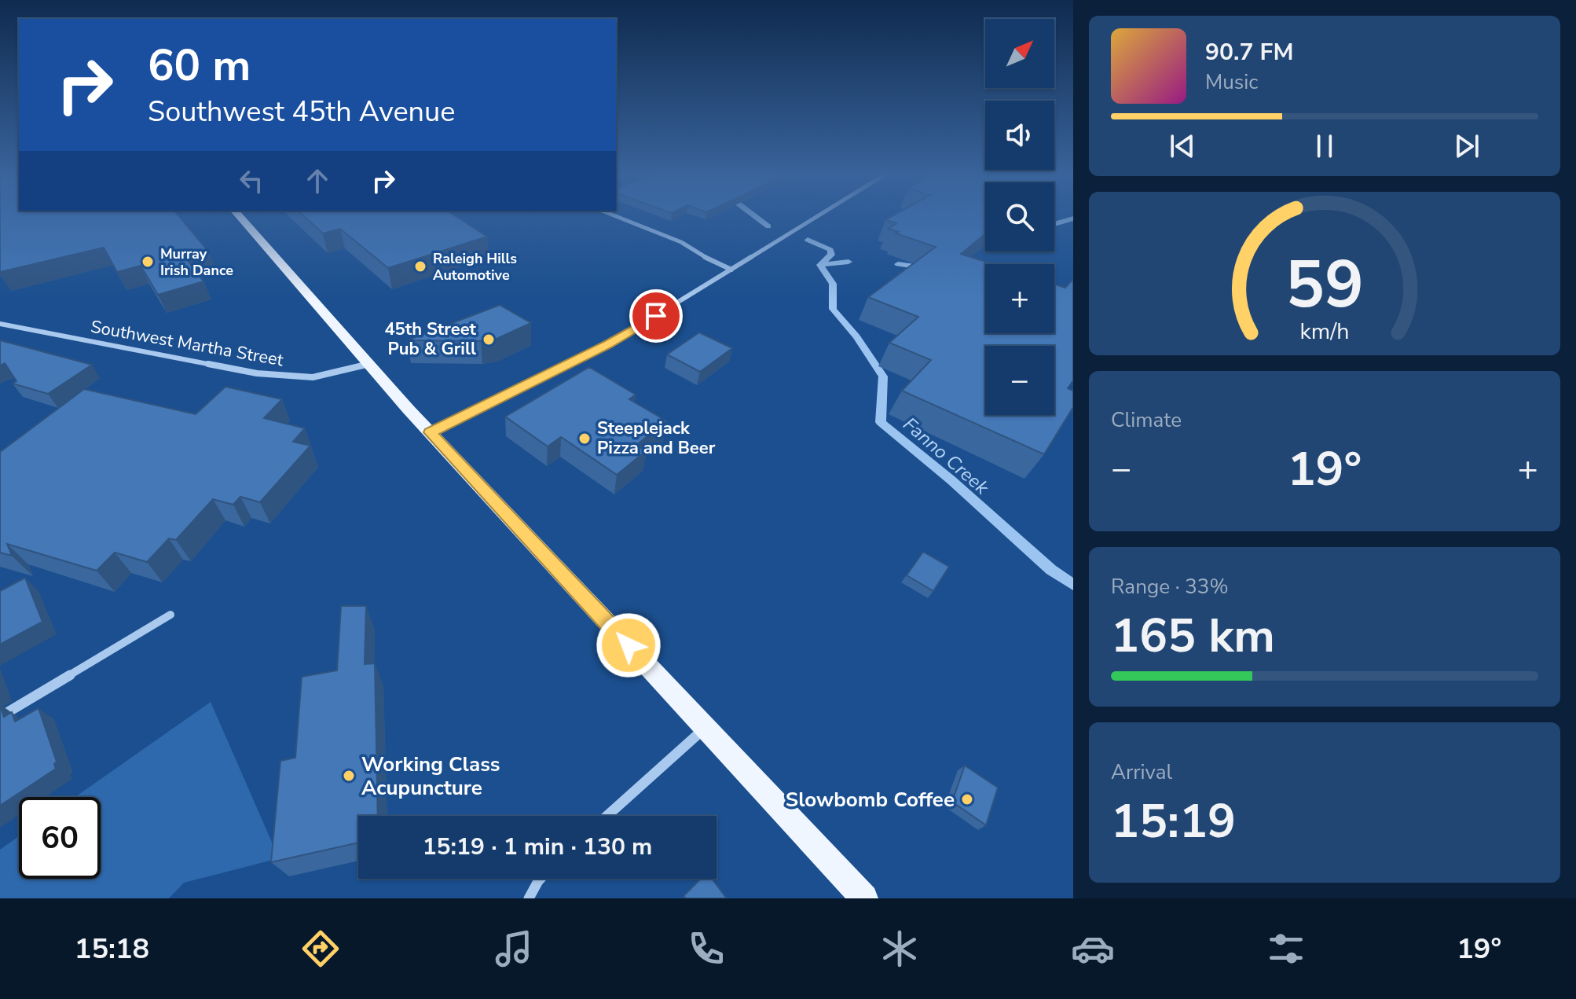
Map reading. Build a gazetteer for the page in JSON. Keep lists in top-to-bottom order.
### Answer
{
  "streets": {
    "street": ["Southwest Martha Street"]
  },
  "water": ["Fanno Creek"],
  "places": [
    "Murray Irish Dance",
    "Raleigh Hills Automotive",
    "45th Street Pub & Grill",
    "Steeplejack Pizza and Beer",
    "Working Class Acupuncture",
    "Slowbomb Coffee"
  ],
  "north": "top right",
  "page": {
    "map_buttons": ["+", "−"],
    "turn": ["60 m", "Southwest 45th Avenue"],
    "song": ["90.7 FM", "Music"],
    "tile": [
      "Climate",
      ["Range · 33%", "165 km"],
      ["Arrival", "15:19"]
    ],
    "heat": ["−", "19°", "+"],
    "limit": "60",
    "trip": "15:19 · 1 min · 130 m",
    "tabs": ["15:18", "19°"],
    "gauge": ["59", "km/h"]
  }
}
